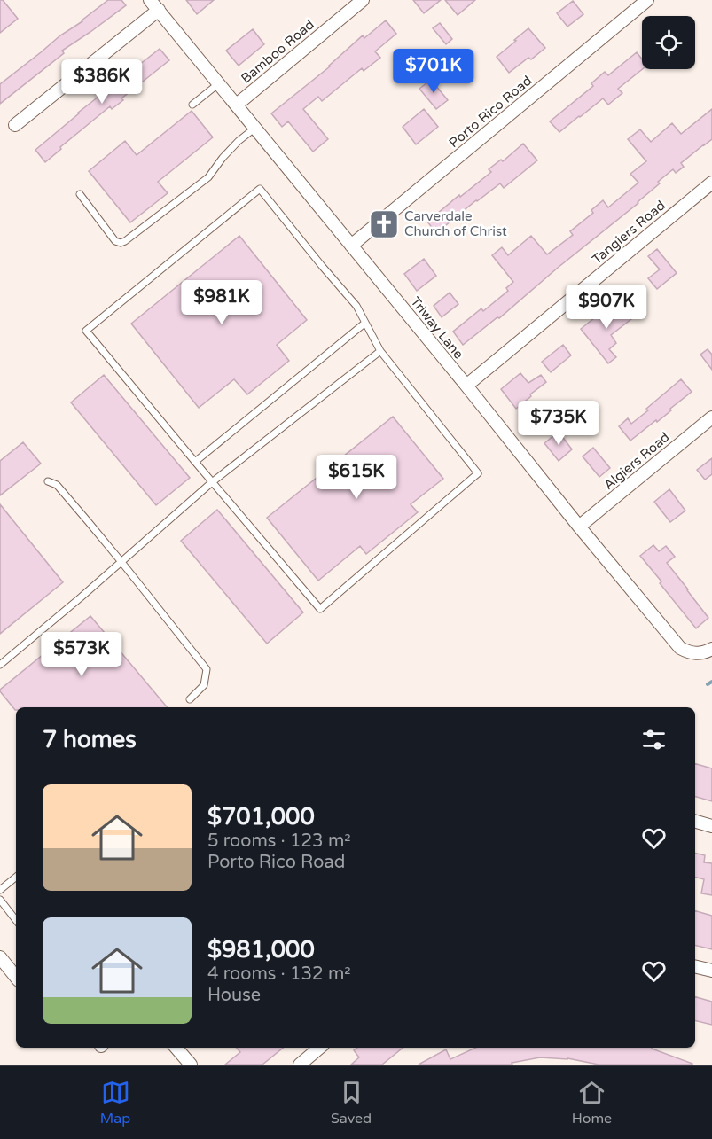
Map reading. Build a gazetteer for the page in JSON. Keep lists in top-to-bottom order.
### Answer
{
  "streets": {
    "street": [
      "Bamboo Road",
      "Porto Rico Road",
      "Tangiers Road",
      "Triway Lane",
      "Algiers Road"
    ]
  },
  "crossings": [
    ["Bamboo Road", "Triway Lane"],
    ["Porto Rico Road", "Triway Lane"],
    ["Tangiers Road", "Triway Lane"],
    ["Triway Lane", "Algiers Road"]
  ],
  "places": {
    "church": ["Carverdale Church of Christ"]
  },
  "page": {
    "price": [
      "$701K",
      "$386K",
      "$981K",
      "$907K",
      "$735K",
      "$615K",
      "$573K"
    ],
    "heading": "7 homes",
    "list": [
      {
        "name": "$701,000",
        "note": "5 rooms · 123 m² · Porto Rico Road"
      },
      {
        "name": "$981,000",
        "note": "4 rooms · 132 m² · House"
      }
    ],
    "tabs": ["Map", "Saved", "Home"]
  }
}
